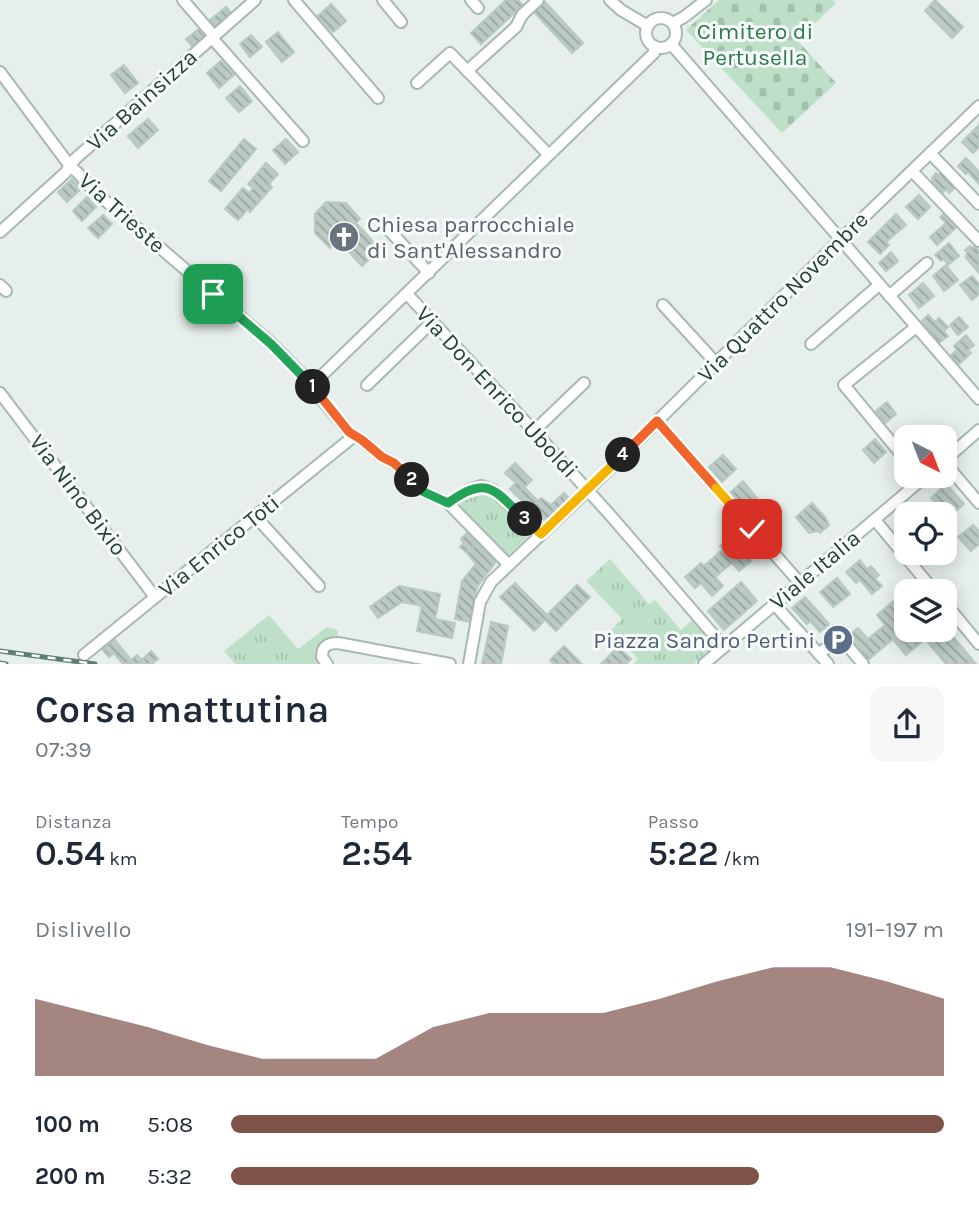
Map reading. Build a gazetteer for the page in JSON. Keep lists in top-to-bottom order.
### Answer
{
  "streets": {
    "street": [
      "Via Bainsizza",
      "Via Trieste",
      "Via Quattro Novembre",
      "Via Don Enrico Uboldi",
      "Via Nino Bixio",
      "Via Enrico Toti",
      "Viale Italia"
    ]
  },
  "crossings": [
    ["Via Bainsizza", "Via Trieste"],
    ["Via Trieste", "Via Quattro Novembre"],
    ["Via Trieste", "Via Enrico Toti"],
    ["Via Quattro Novembre", "Via Don Enrico Uboldi"],
    ["Via Don Enrico Uboldi", "Viale Italia"],
    ["Via Nino Bixio", "Via Enrico Toti"]
  ],
  "parks": ["Cimitero di Pertusella"],
  "places": {
    "church": ["Chiesa parrocchiale di Sant'Alessandro"],
    "parking": ["Piazza Sandro Pertini"]
  },
  "north": "bottom right",
  "page": {
    "pins": [
      "1",
      "4",
      "2",
      "3"
    ],
    "heading": ["Corsa mattutina", "07:39"],
    "stats": [
      ["Distanza", "0.54 km"],
      ["Tempo", "2:54"],
      ["Passo", "5:22 /km"]
    ],
    "chart": ["Dislivello", "191–197 m"],
    "list": [
      {
        "name": "100 m",
        "note": "5:08"
      },
      {
        "name": "200 m",
        "note": "5:32"
      }
    ]
  }
}
